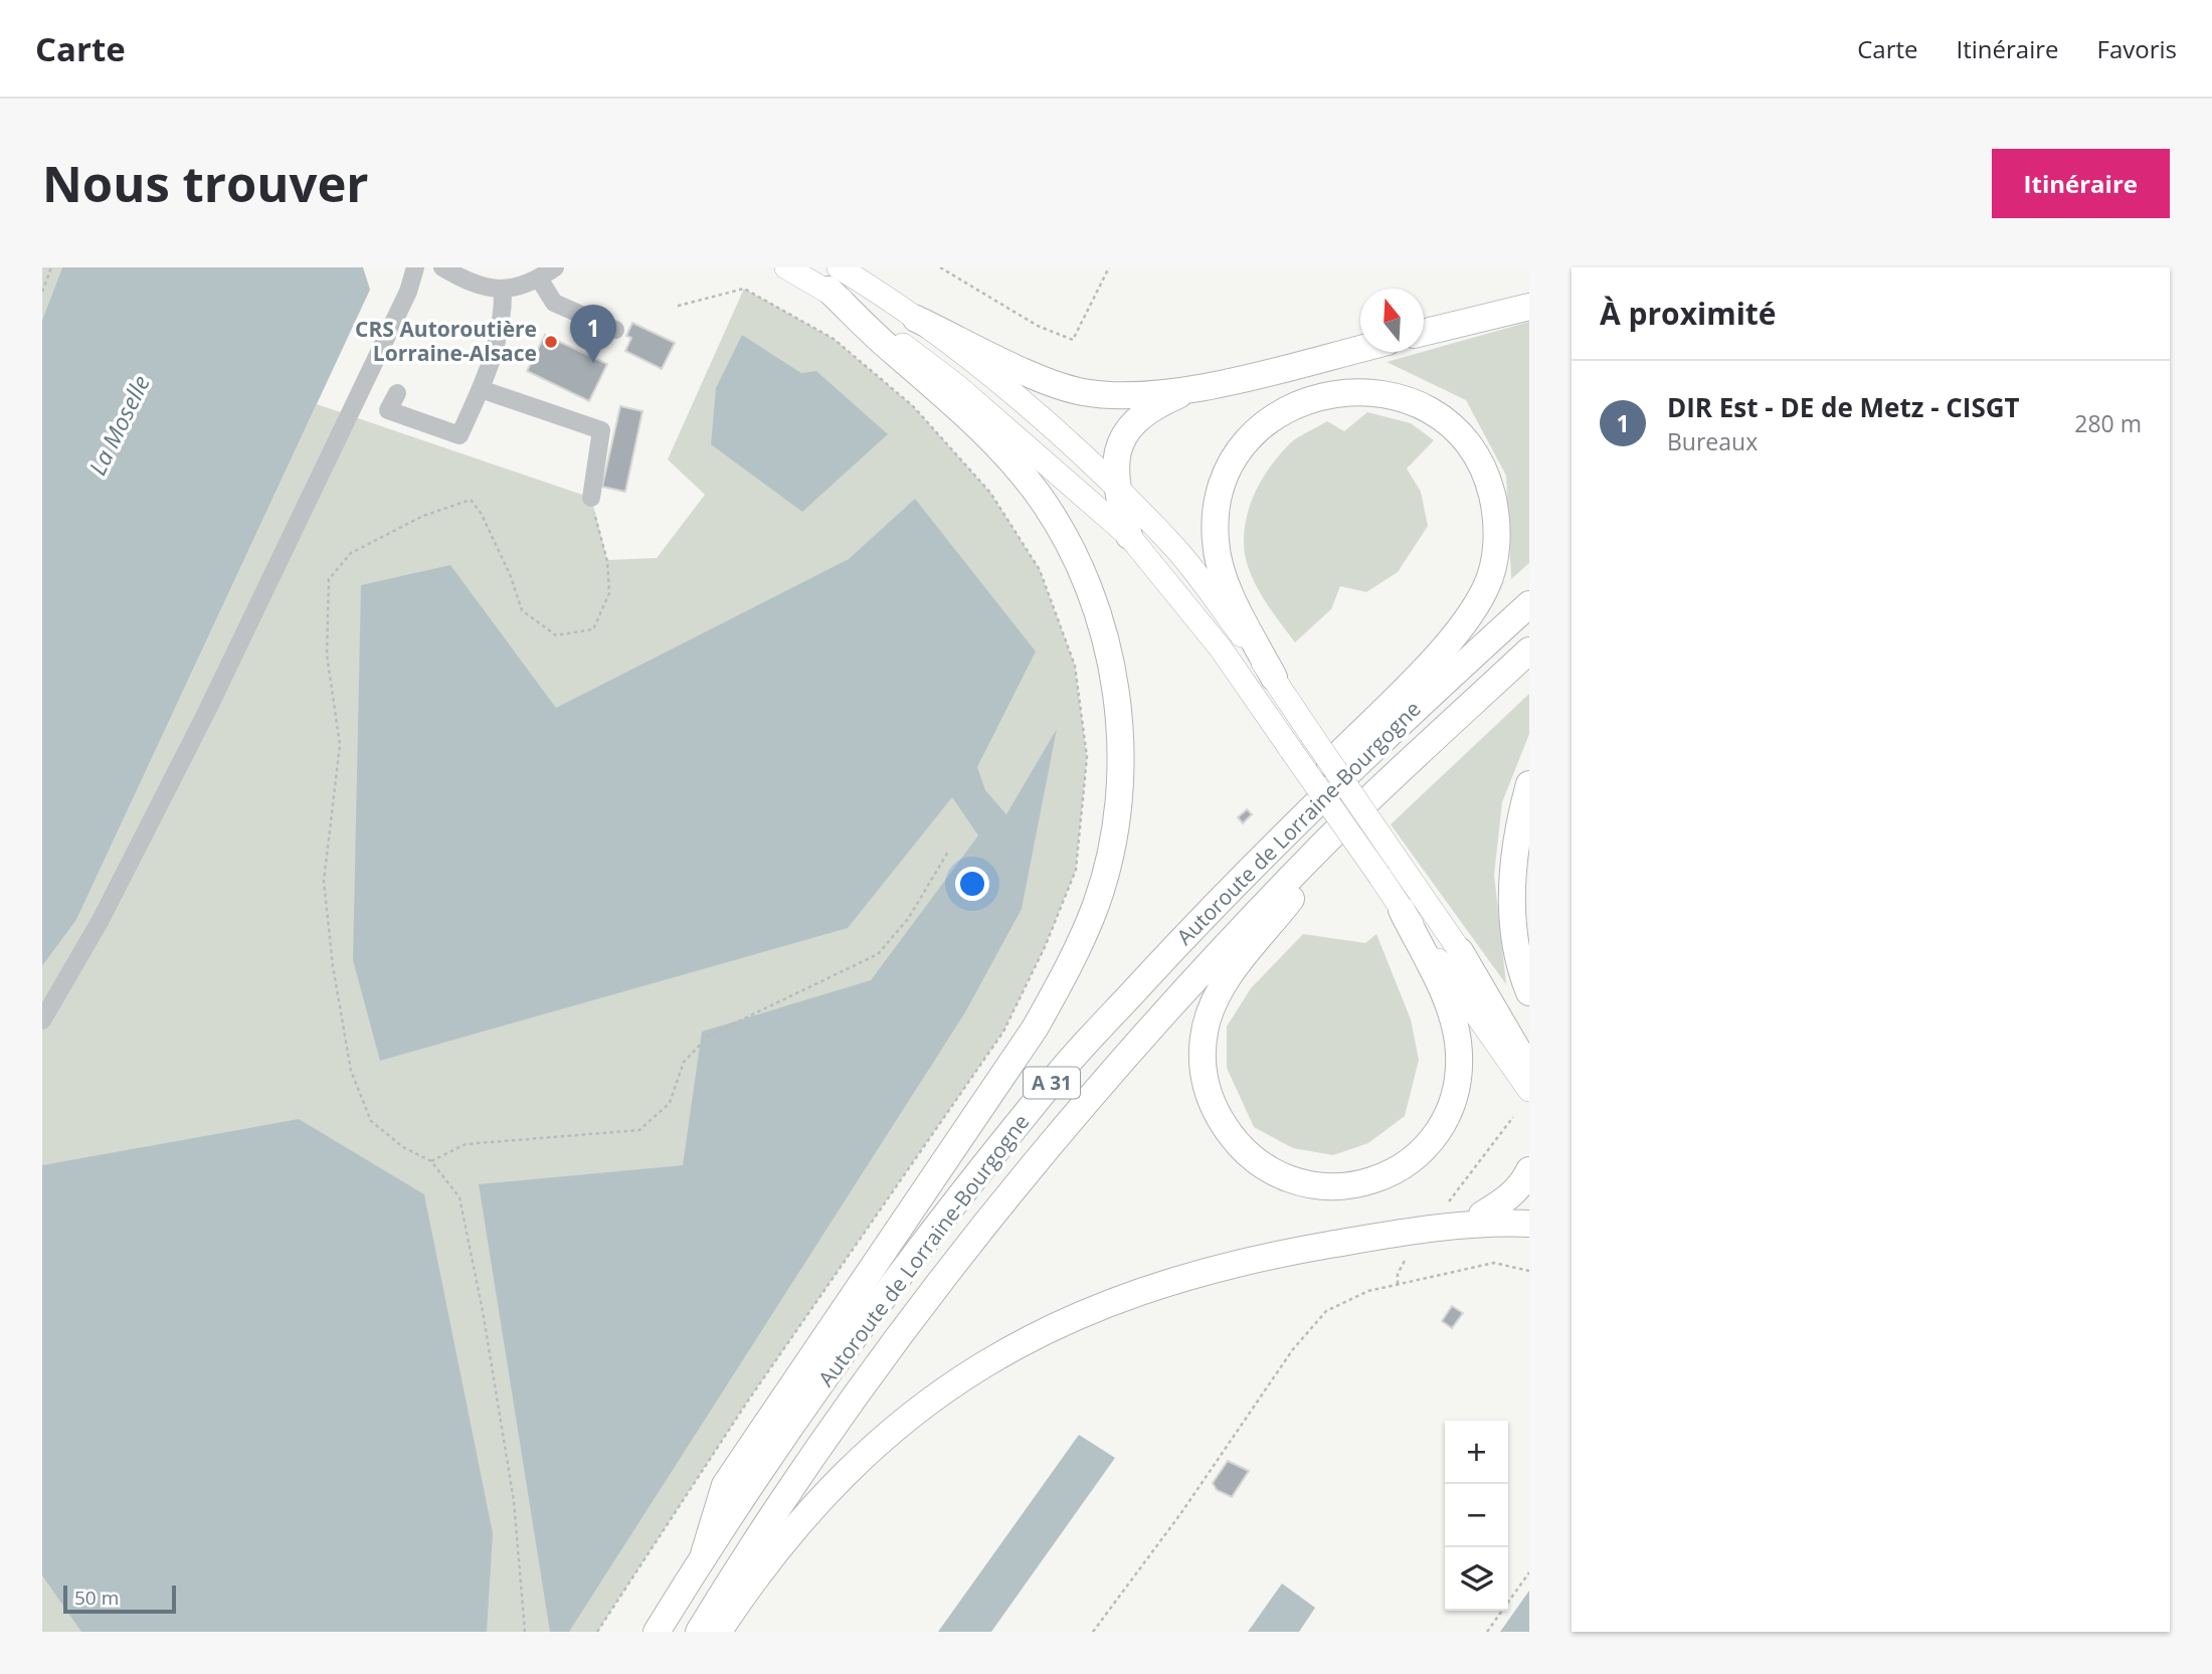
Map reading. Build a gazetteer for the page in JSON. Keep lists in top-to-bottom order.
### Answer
{
  "streets": {
    "highway": ["Autoroute de Lorraine-Bourgogne", "A 31"]
  },
  "water": ["La Moselle"],
  "places": ["CRS Autoroutière Lorraine-Alsace"],
  "scale_bar": "50 m",
  "north": "top",
  "page": {
    "header": "Carte",
    "nav": ["Carte", "Itinéraire", "Favoris"],
    "buttons": "Itinéraire",
    "title": "Nous trouver",
    "heading": "À proximité",
    "pins": "1",
    "list": [
      {
        "mark": "1",
        "name": "DIR Est - DE de Metz - CISGT",
        "note": "Bureaux",
        "value": "280 m"
      }
    ],
    "map_buttons": ["+", "−"],
    "scale": "50 m"
  }
}
